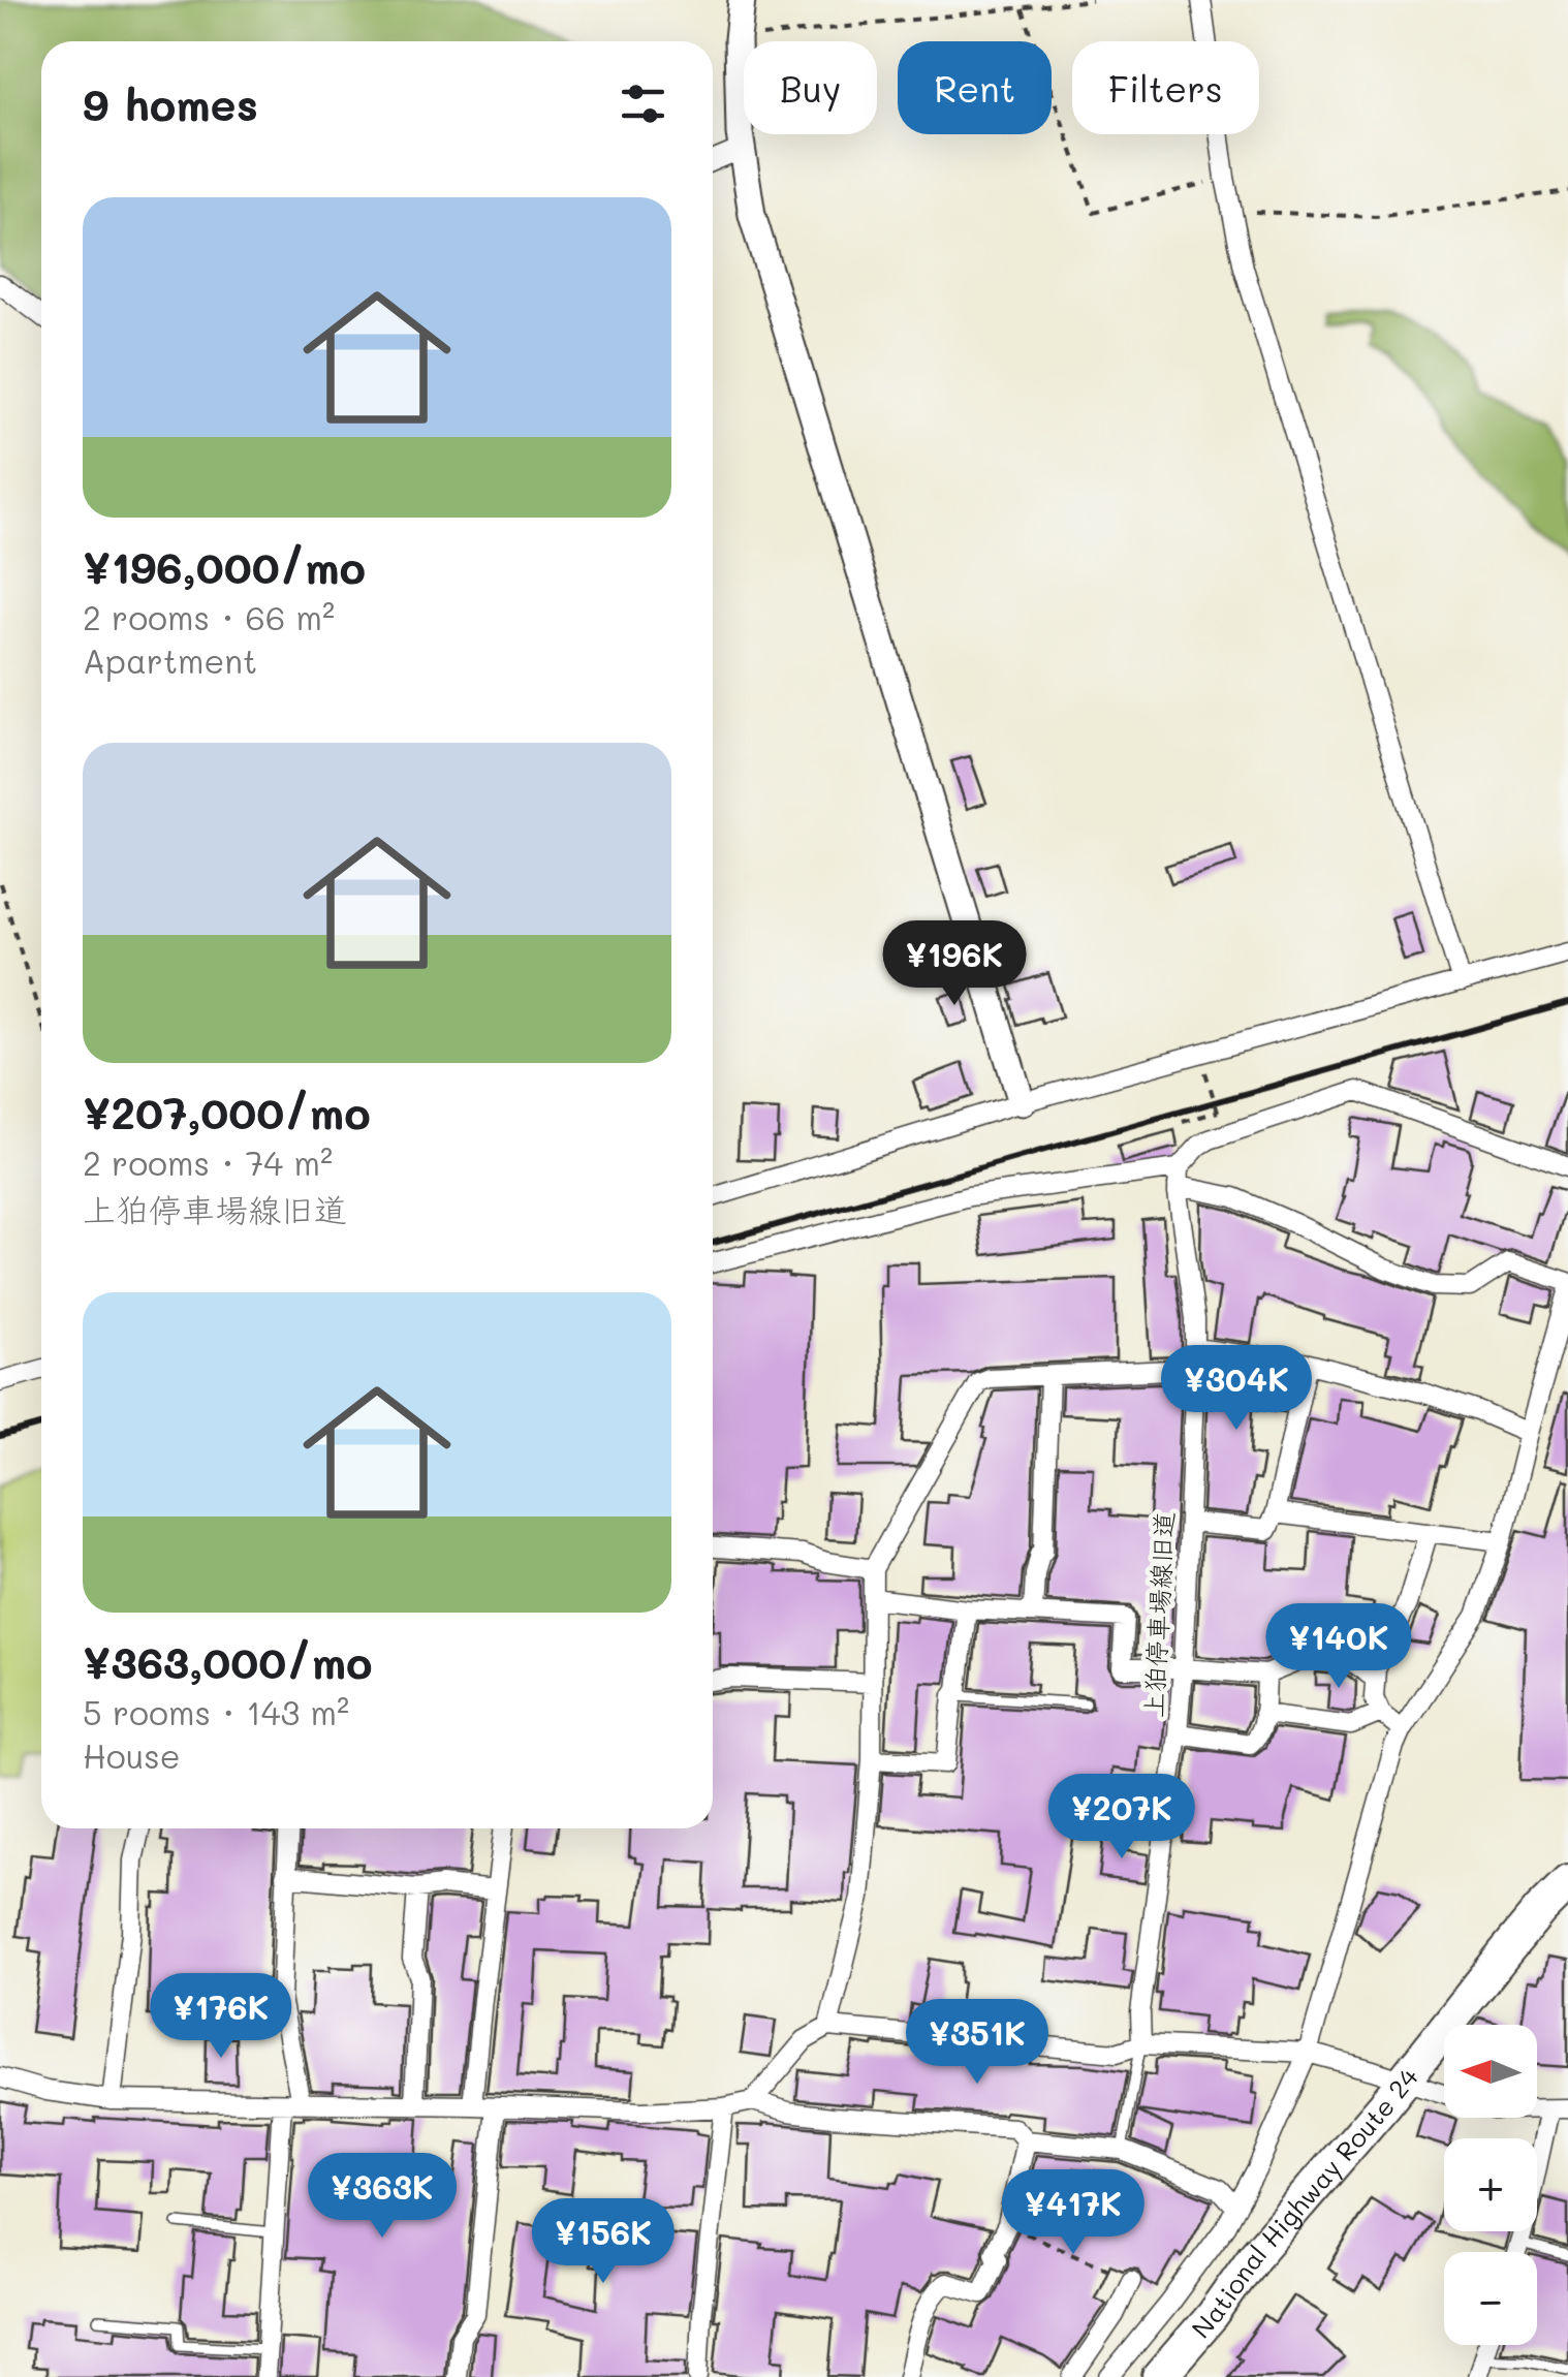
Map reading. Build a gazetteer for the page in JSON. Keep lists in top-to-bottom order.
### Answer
{
  "streets": {
    "highway": ["National Highway Route 24"],
    "street": ["上狛停車場線旧道"]
  },
  "north": "left",
  "page": {
    "chip": ["Buy", "Rent", "Filters"],
    "heading": "9 homes",
    "list": [
      {
        "name": "¥196,000/mo",
        "note": "2 rooms · 66 m² · Apartment"
      },
      {
        "name": "¥207,000/mo",
        "note": "2 rooms · 74 m² · 上狛停車場線旧道"
      },
      {
        "name": "¥363,000/mo",
        "note": "5 rooms · 143 m² · House"
      }
    ],
    "price": [
      "¥196K",
      "¥304K",
      "¥140K",
      "¥207K",
      "¥176K",
      "¥351K",
      "¥363K",
      "¥417K",
      "¥156K"
    ],
    "map_buttons": ["+", "−"]
  }
}
